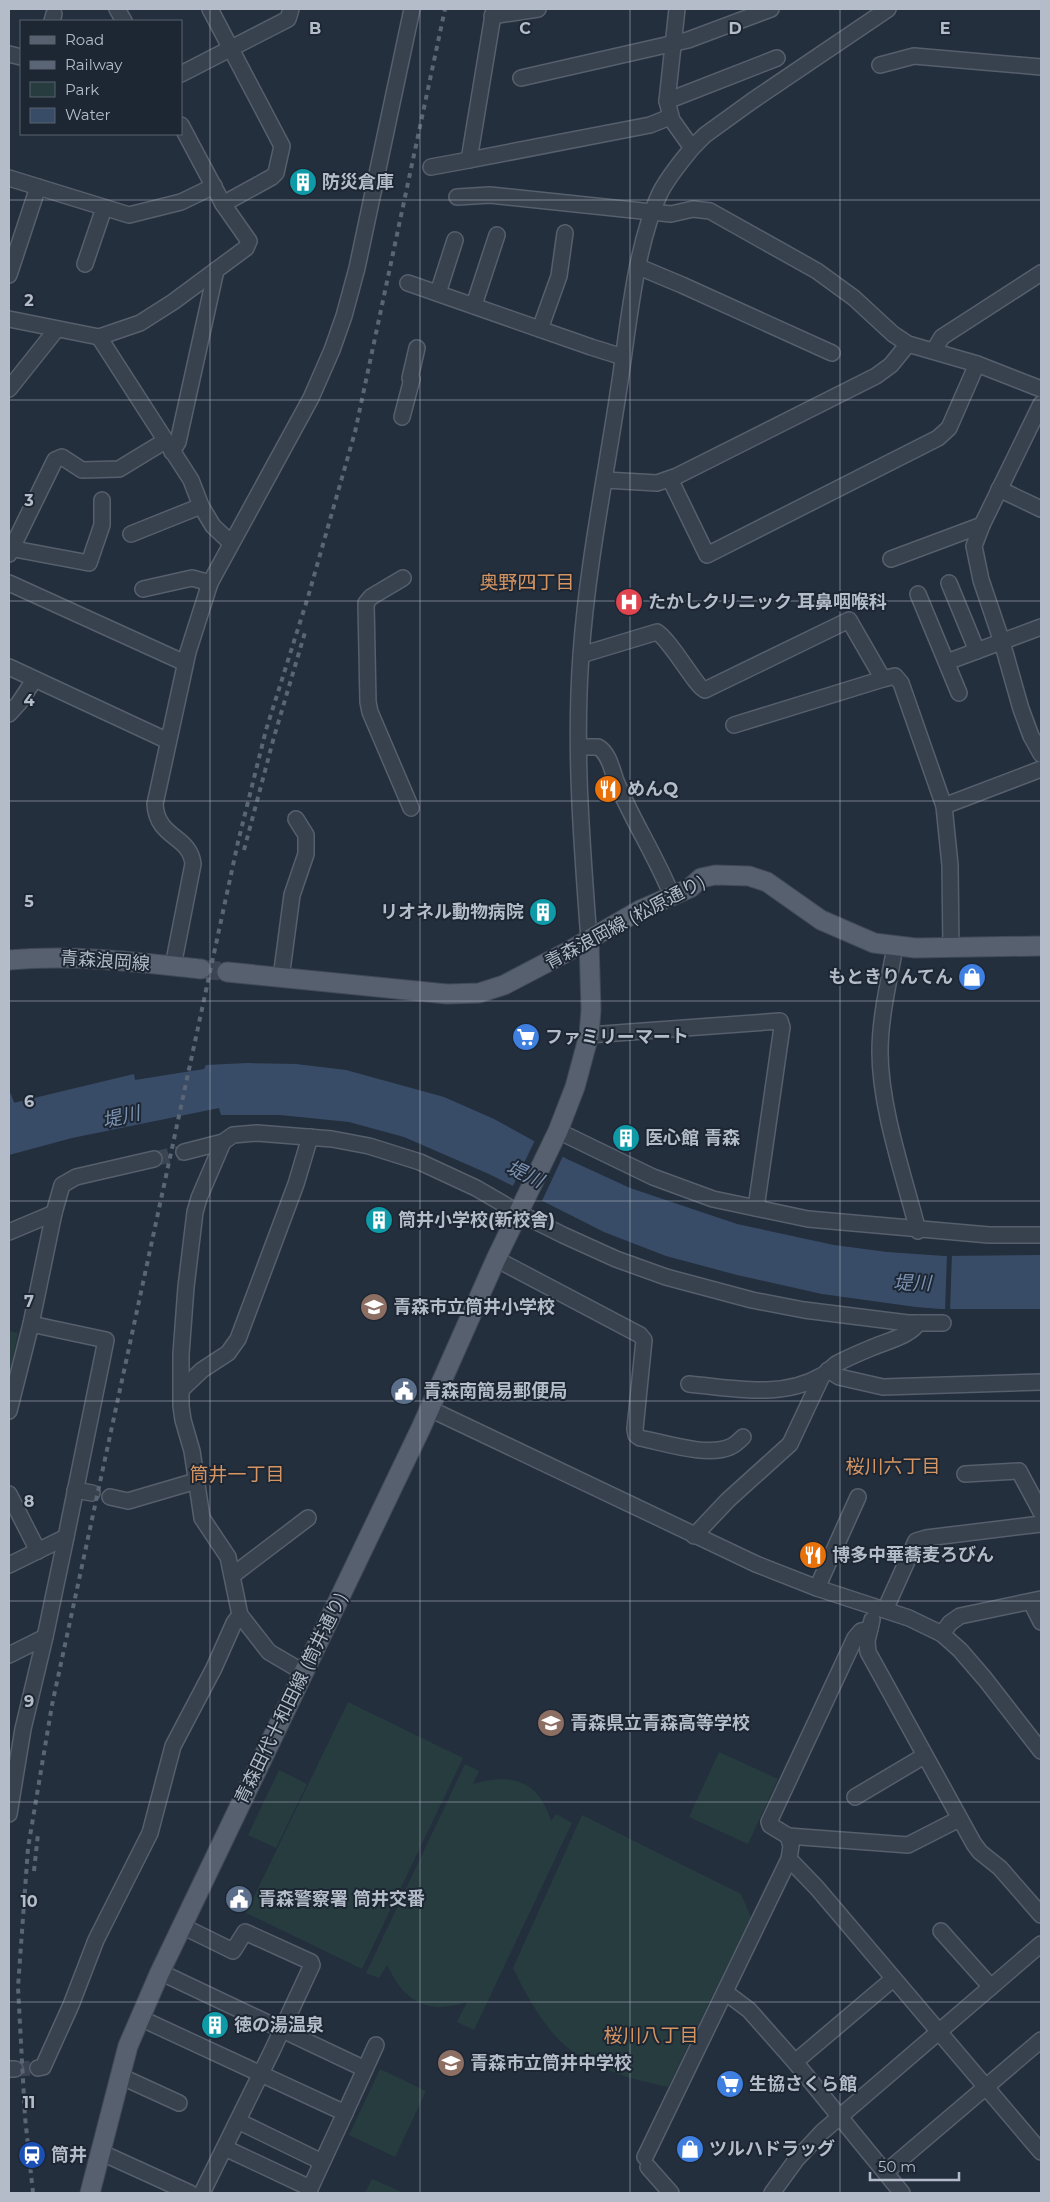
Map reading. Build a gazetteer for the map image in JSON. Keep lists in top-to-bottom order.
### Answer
{
  "streets": {
    "main road": ["青森浪岡線 (松原通り)", "青森浪岡線", "青森田代十和田線 (筒井通り)"]
  },
  "crossings": [
    ["青森浪岡線 (松原通り)", "青森田代十和田線 (筒井通り)"]
  ],
  "districts": [
    "奥野四丁目",
    "桜川六丁目",
    "筒井一丁目",
    "桜川八丁目"
  ],
  "water": ["堤川"],
  "places": {
    "building": [
      "防災倉庫",
      "リオネル動物病院",
      "医心館 青森",
      "筒井小学校(新校舎)",
      "徳の湯温泉"
    ],
    "hospital": ["たかしクリニック 耳鼻咽喉科"],
    "restaurant": ["めんQ", "博多中華蕎麦ろびん"],
    "shop": ["もときりんてん", "ツルハドラッグ"],
    "supermarket": ["ファミリーマート", "生協さくら館"],
    "school or university": ["青森市立筒井小学校", "青森県立青森高等学校", "青森市立筒井中学校"],
    "public building": ["青森南簡易郵便局", "青森警察署 筒井交番"],
    "station": ["筒井"]
  },
  "legend": [
    "Road",
    "Railway",
    "Park",
    "Water"
  ],
  "scale_bar": "50 m",
  "grid": {
    "columns": [
      "B",
      "C",
      "D",
      "E"
    ],
    "rows": [
      "2",
      "3",
      "4",
      "5",
      "6",
      "7",
      "8",
      "9",
      "10",
      "11"
    ]
  }
}
